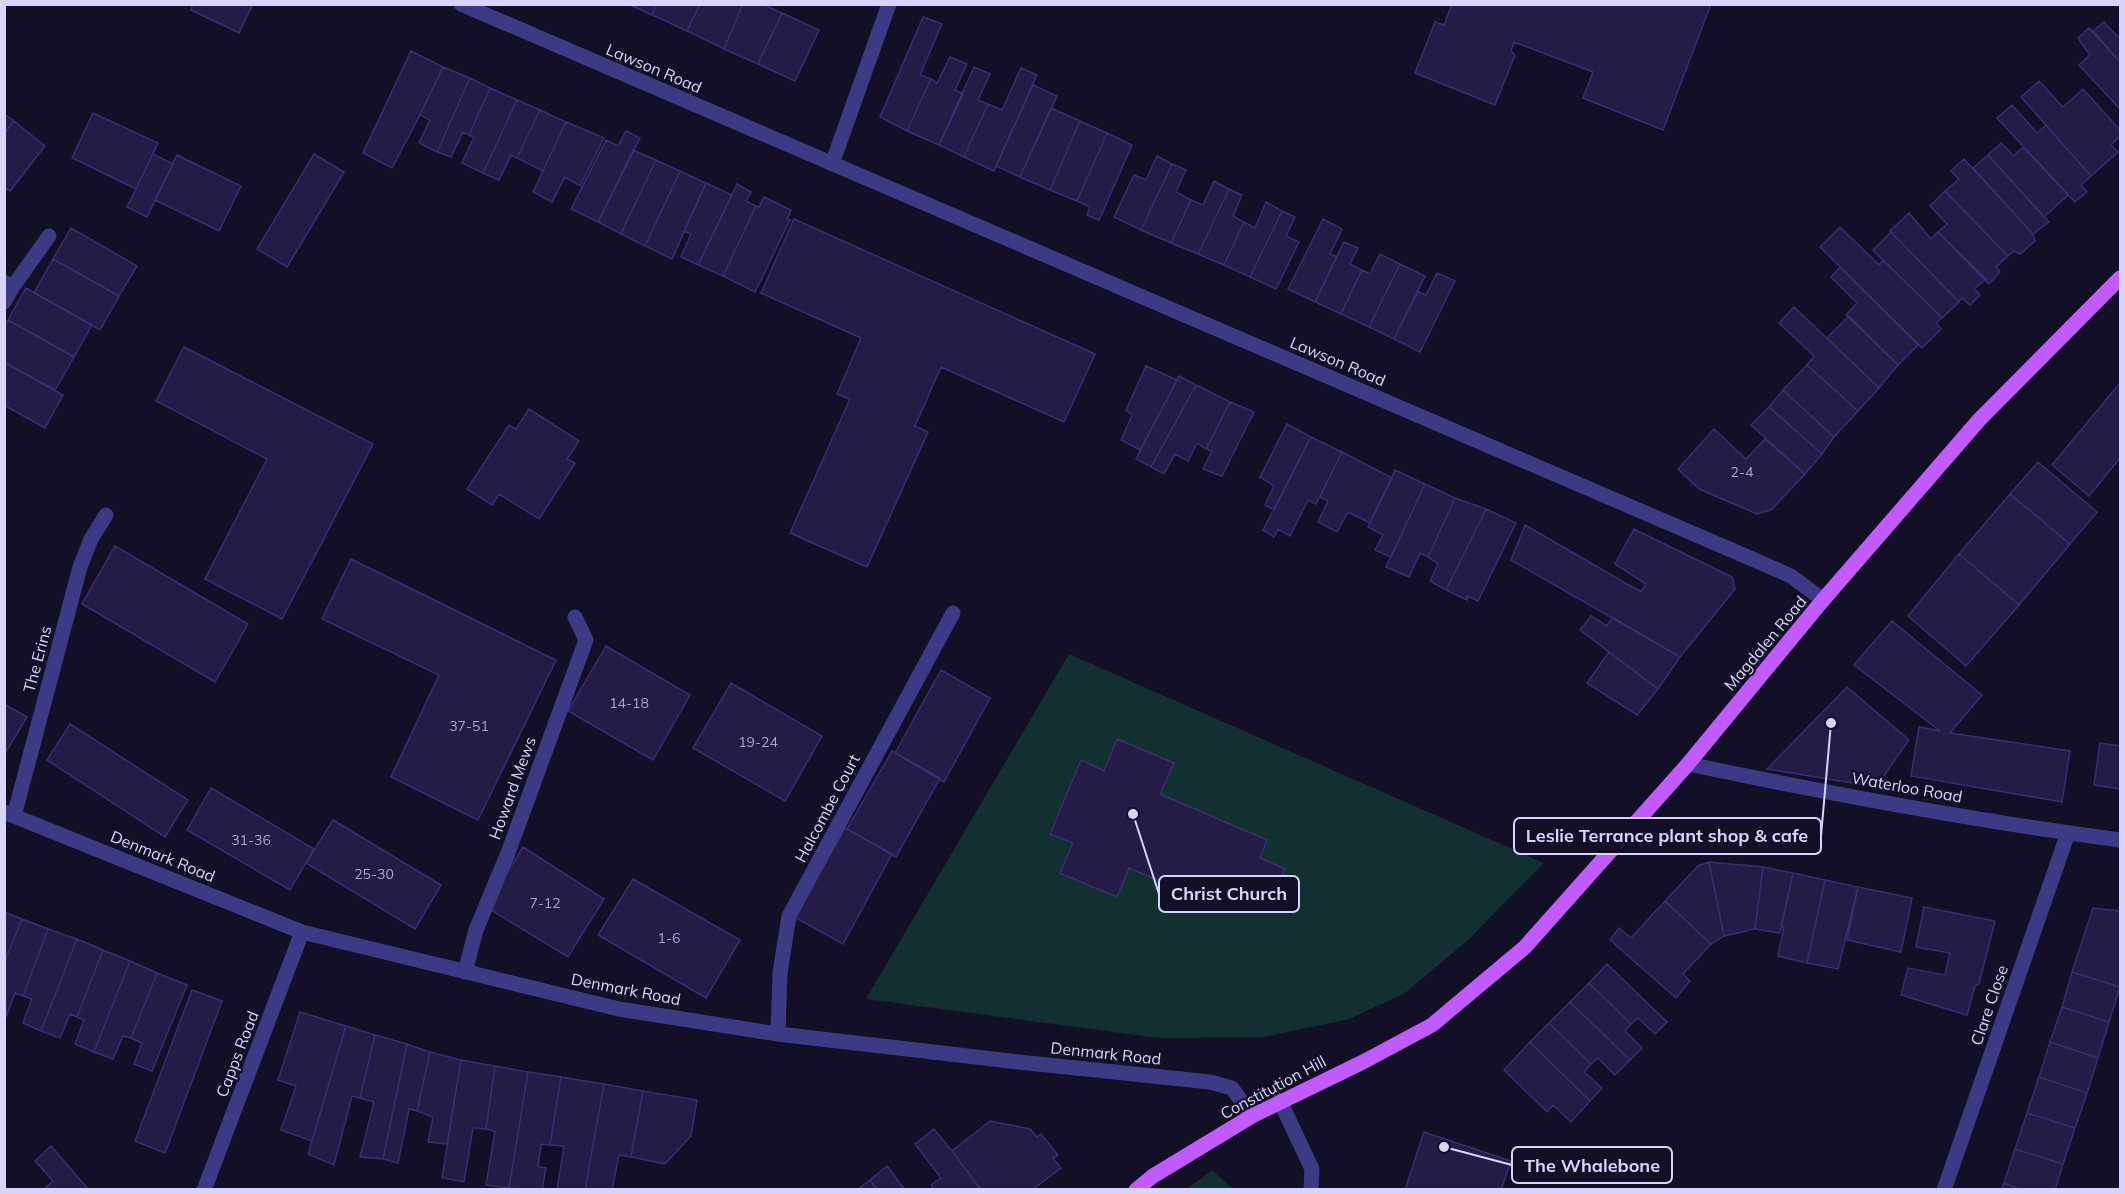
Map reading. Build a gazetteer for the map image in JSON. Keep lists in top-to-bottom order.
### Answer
{
  "streets": {
    "main road": ["Magdalen Road", "Constitution Hill"],
    "street": [
      "Lawson Road",
      "The Erins",
      "Waterloo Road",
      "Howard Mews",
      "Halcombe Court",
      "Denmark Road",
      "Clare Close",
      "Capps Road"
    ]
  },
  "crossings": [
    ["Lawson Road", "Magdalen Road"],
    ["Magdalen Road", "Waterloo Road"],
    ["Magdalen Road", "Constitution Hill"],
    ["The Erins", "Denmark Road"],
    ["Waterloo Road", "Clare Close"],
    ["Howard Mews", "Denmark Road"],
    ["Halcombe Court", "Denmark Road"],
    ["Denmark Road", "Capps Road"],
    ["Denmark Road", "Constitution Hill"]
  ],
  "places": ["Leslie Terrance plant shop & cafe", "Christ Church", "The Whalebone"],
  "house_numbers": [
    "2-4",
    "14-18",
    "37-51",
    "19-24",
    "31-36",
    "25-30",
    "7-12",
    "1-6"
  ]
}
